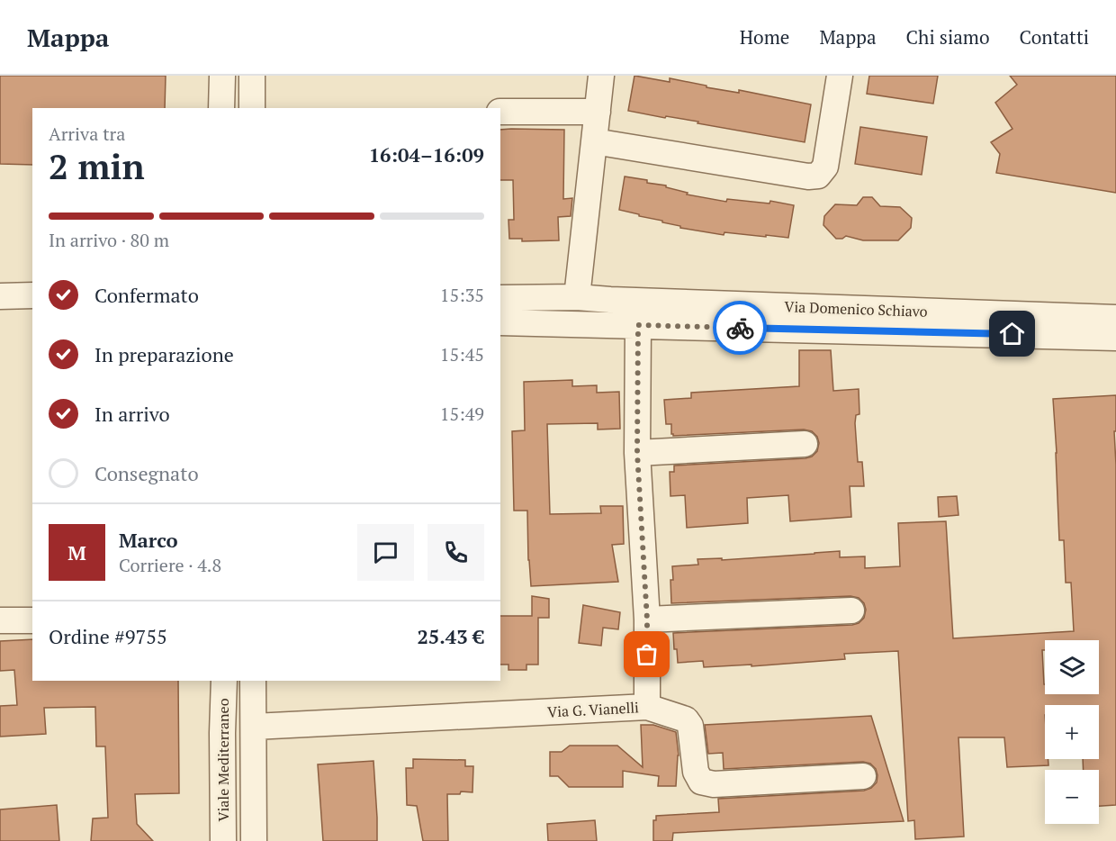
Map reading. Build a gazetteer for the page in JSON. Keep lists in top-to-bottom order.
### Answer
{
  "streets": {
    "street": ["Via Domenico Schiavo", "Via G. Vianelli", "Viale Mediterraneo"]
  },
  "crossings": [
    ["Via Domenico Schiavo", "Via G. Vianelli"],
    ["Via G. Vianelli", "Viale Mediterraneo"]
  ],
  "page": {
    "header": "Mappa",
    "nav": [
      "Home",
      "Mappa",
      "Chi siamo",
      "Contatti"
    ],
    "heading": ["2 min", "Arriva tra", "16:04–16:09"],
    "panel": [
      "Marco",
      "Corriere · 4.8",
      "Ordine #9755",
      "25.43 €"
    ],
    "bar": "In arrivo · 80 m",
    "list": [
      ["Confermato", "15:35"],
      ["In preparazione", "15:45"],
      ["In arrivo", "15:49"],
      "Consegnato"
    ],
    "round": "M",
    "map_buttons": ["+", "−"]
  }
}
